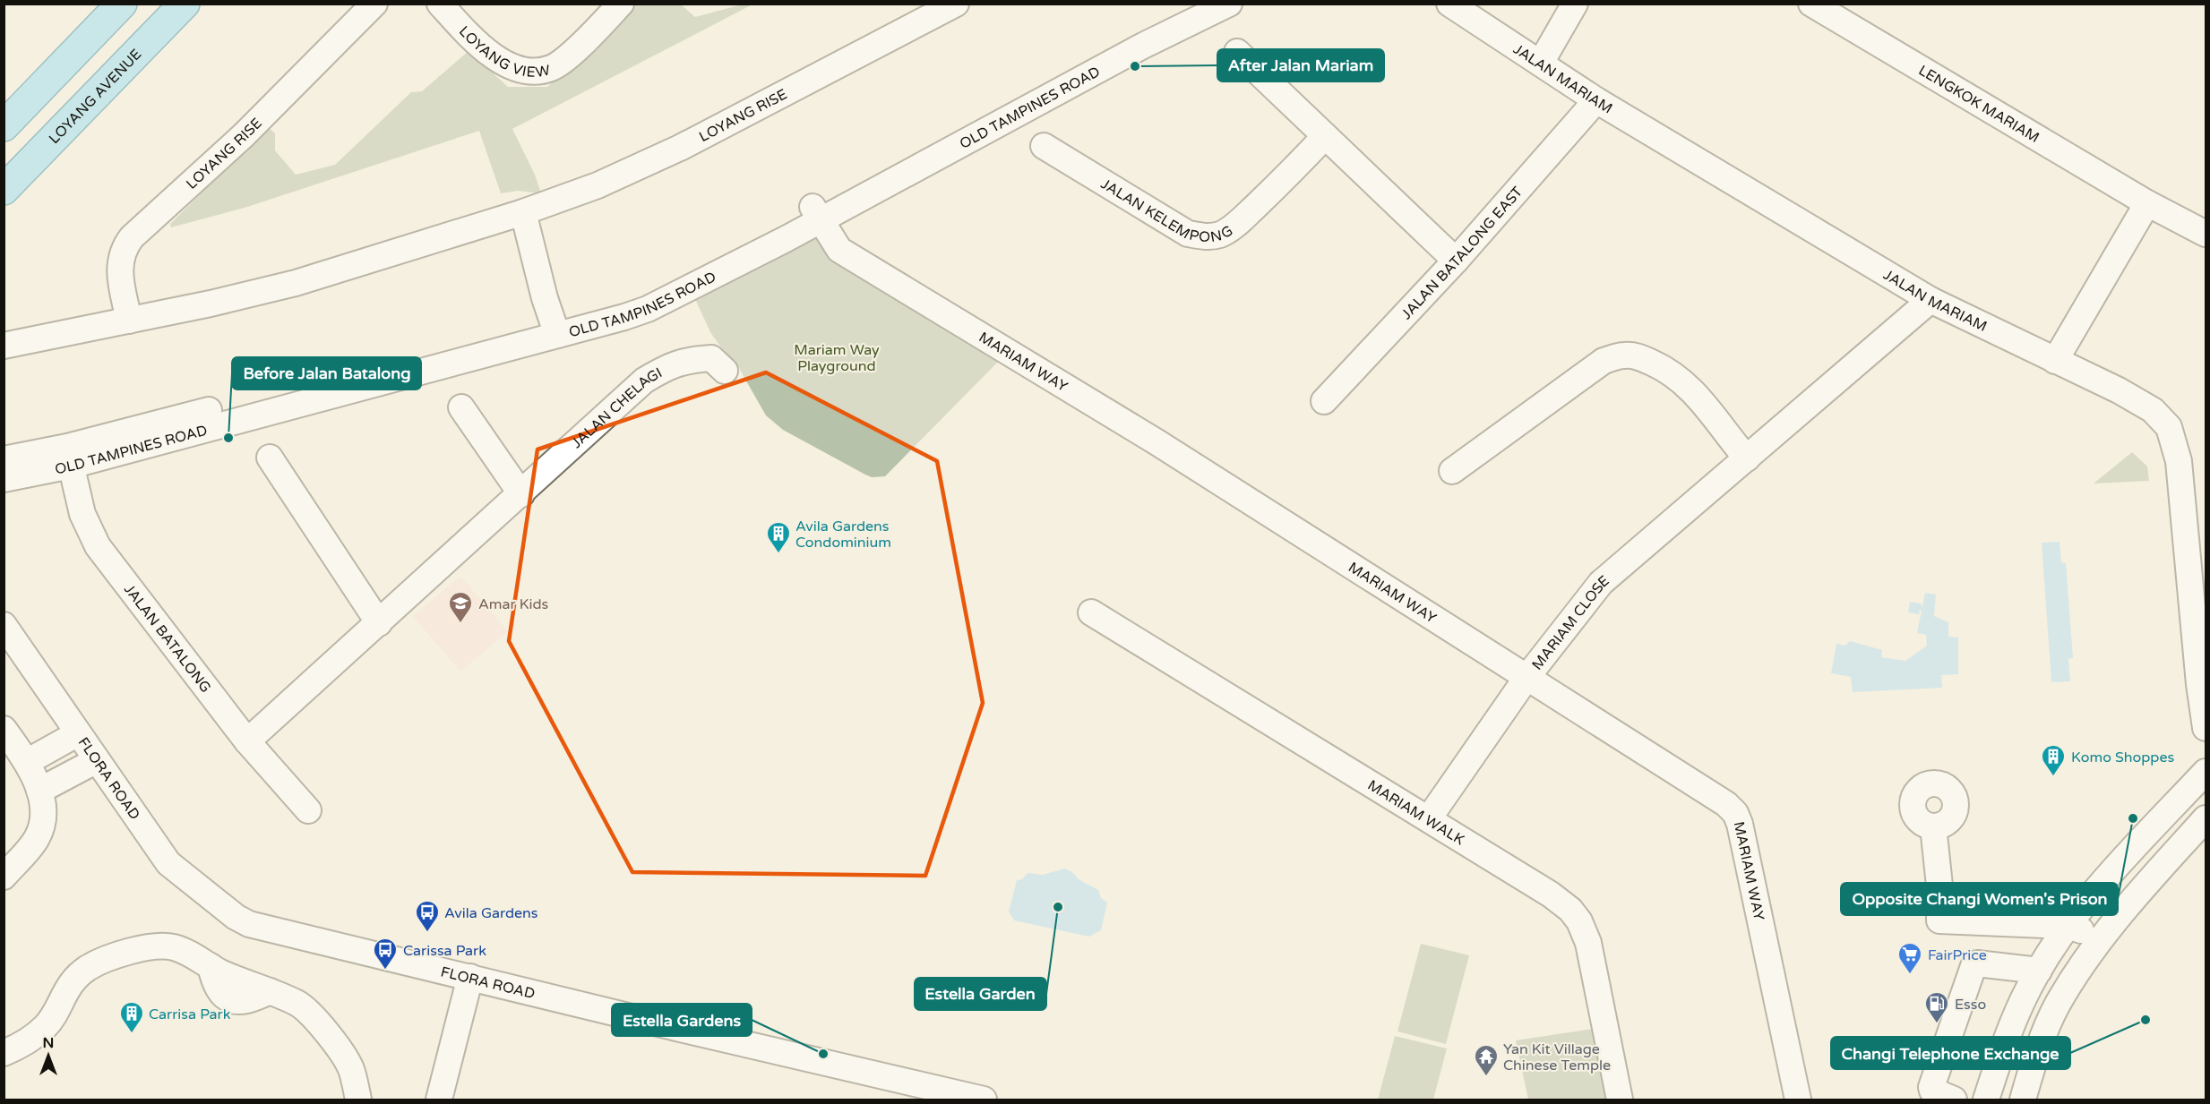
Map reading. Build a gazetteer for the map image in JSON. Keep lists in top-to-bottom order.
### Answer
{
  "streets": {
    "main road": ["LOYANG AVENUE"],
    "street": [
      "LOYANG VIEW",
      "JALAN MARIAM",
      "LENGKOK MARIAM",
      "OLD TAMPINES ROAD",
      "LOYANG RISE",
      "JALAN KELEMPONG",
      "JALAN BATALONG EAST",
      "MARIAM WAY",
      "JALAN CHELAGI",
      "MARIAM CLOSE",
      "JALAN BATALONG",
      "FLORA ROAD",
      "MARIAM WALK"
    ]
  },
  "crossings": [
    ["JALAN MARIAM", "JALAN BATALONG EAST"],
    ["JALAN MARIAM", "MARIAM CLOSE"],
    ["OLD TAMPINES ROAD", "MARIAM WAY"],
    ["OLD TAMPINES ROAD", "JALAN BATALONG"],
    ["MARIAM WAY", "MARIAM CLOSE"],
    ["JALAN CHELAGI", "JALAN BATALONG"],
    ["MARIAM CLOSE", "MARIAM WALK"]
  ],
  "parks": ["Mariam Way Playground"],
  "places": {
    "other": [
      "After Jalan Mariam",
      "Before Jalan Batalong",
      "Opposite Changi Women's Prison",
      "Estella Garden",
      "Changi Telephone Exchange",
      "Estella Gardens"
    ],
    "building": ["Avila Gardens Condominium", "Komo Shoppes", "Carrisa Park"],
    "school or university": ["Amar Kids"],
    "bus stop": ["Avila Gardens", "Carissa Park"],
    "supermarket": ["FairPrice"],
    "fuel station": ["Esso"],
    "temple": ["Yan Kit Village Chinese Temple"]
  },
  "north": "top"
}
